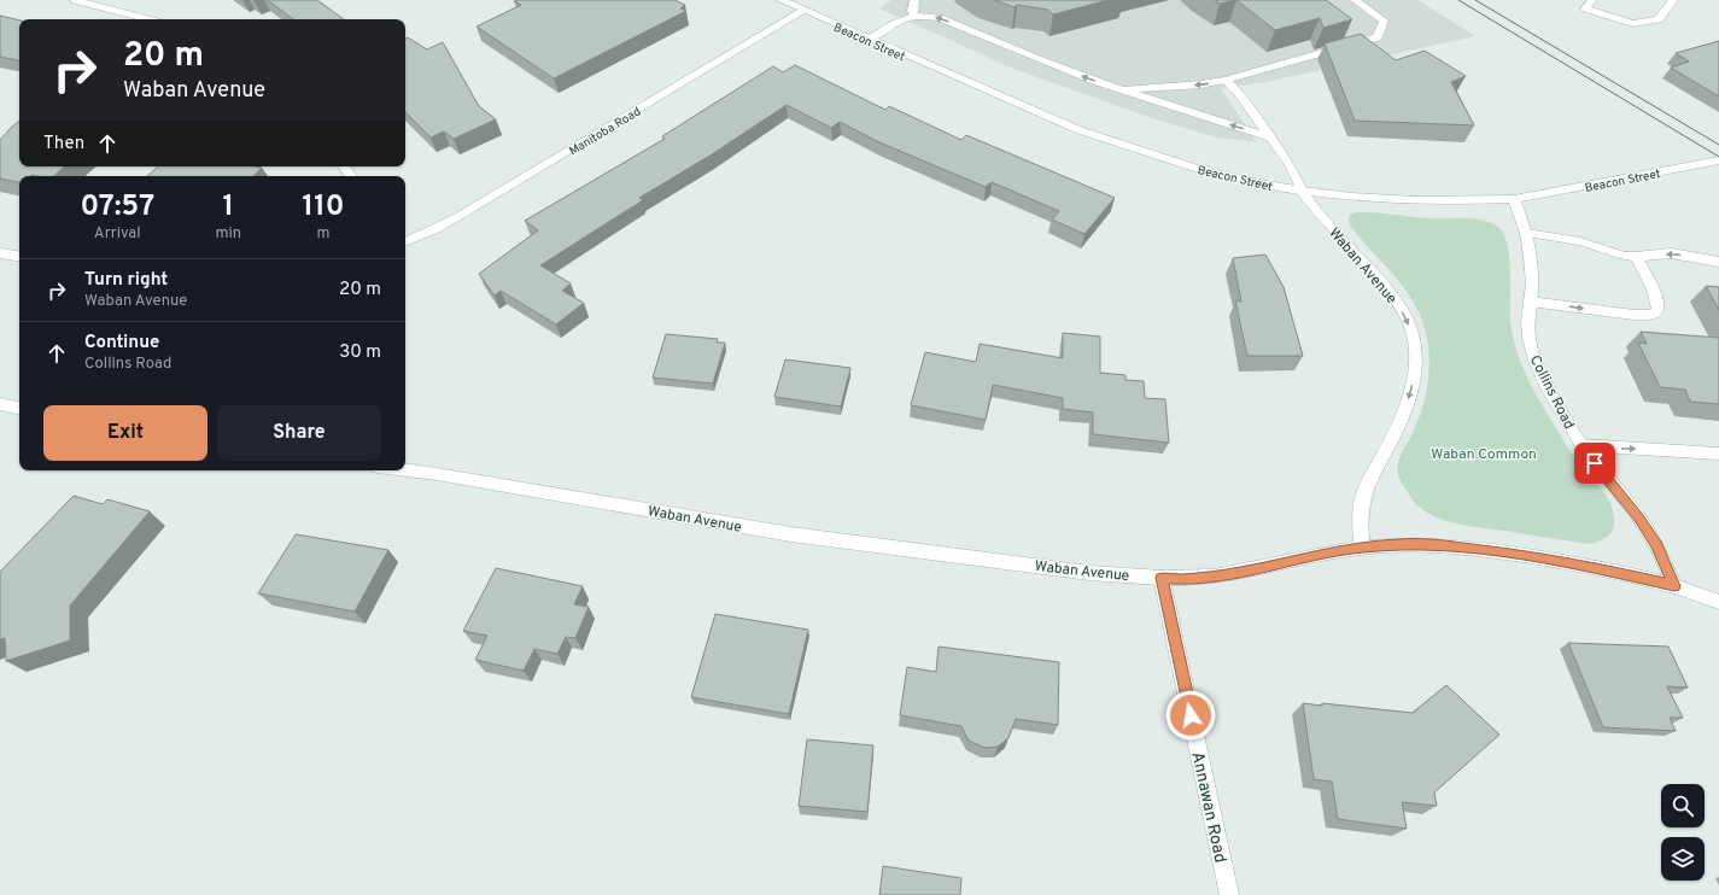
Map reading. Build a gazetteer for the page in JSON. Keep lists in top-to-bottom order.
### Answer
{
  "streets": {
    "street": [
      "Beacon Street",
      "Manitoba Road",
      "Waban Avenue",
      "Collins Road",
      "Annawan Road"
    ]
  },
  "crossings": [
    ["Beacon Street", "Manitoba Road"],
    ["Beacon Street", "Waban Avenue"],
    ["Beacon Street", "Collins Road"],
    ["Waban Avenue", "Annawan Road"]
  ],
  "parks": ["Waban Common"],
  "page": {
    "turn": ["20 m", "Waban Avenue"],
    "then": "Then",
    "eta": [
      "07:57",
      "Arrival",
      "1",
      "min",
      "110",
      "m"
    ],
    "list": [
      {
        "name": "Turn right",
        "note": "Waban Avenue",
        "value": "20 m"
      },
      {
        "name": "Continue",
        "note": "Collins Road",
        "value": "30 m"
      }
    ],
    "buttons": ["Exit", "Share"]
  }
}
